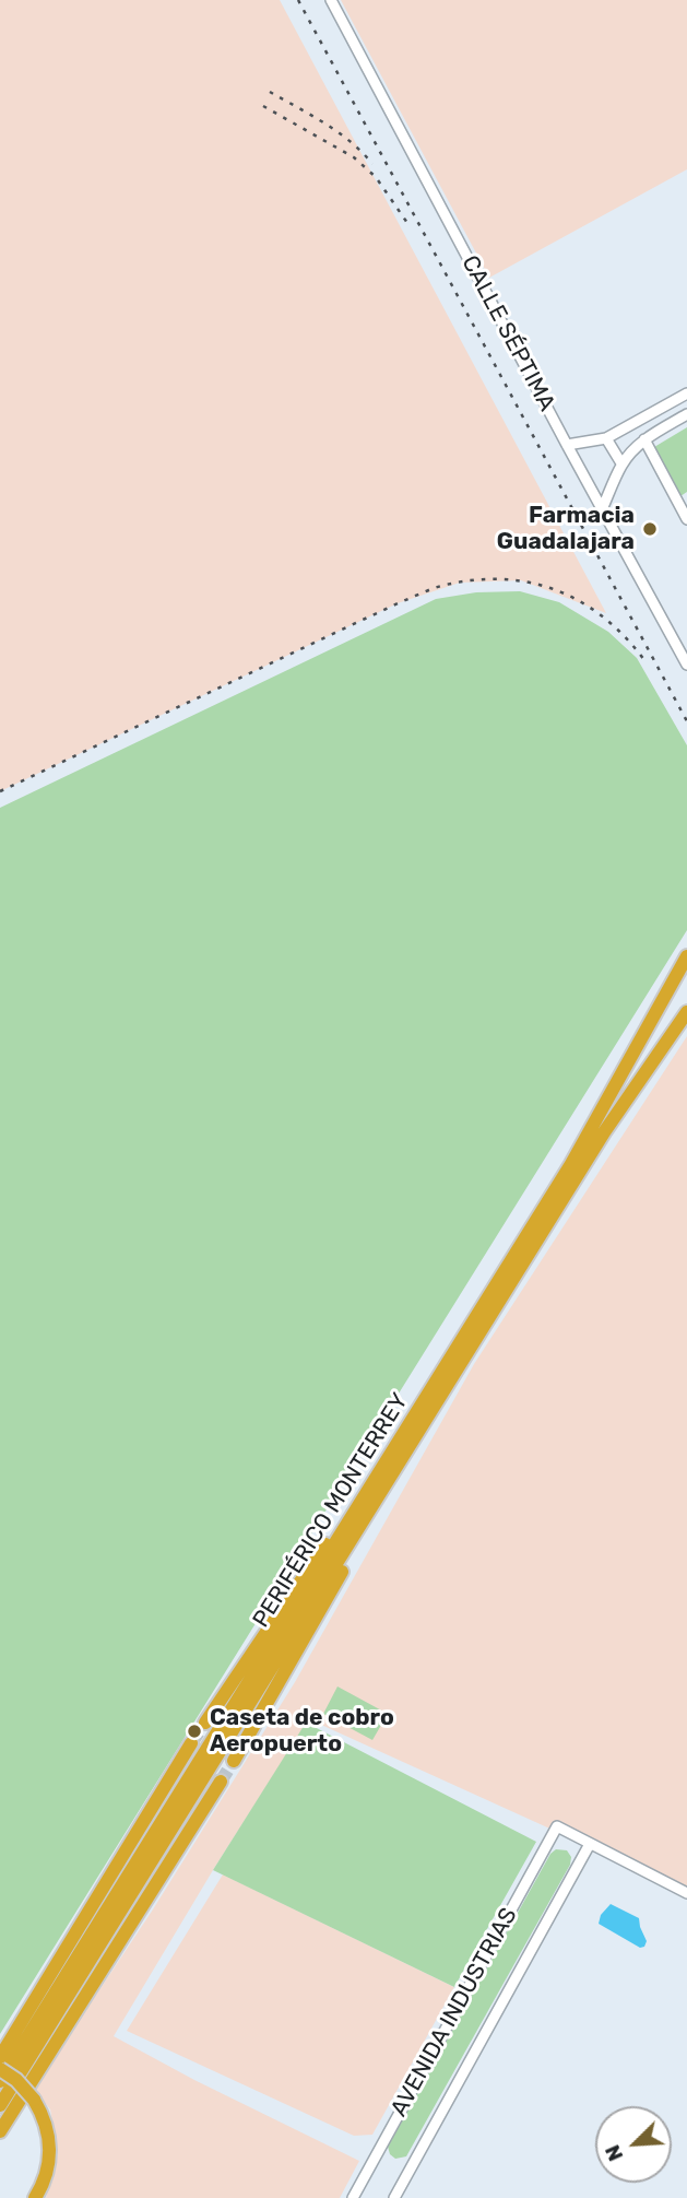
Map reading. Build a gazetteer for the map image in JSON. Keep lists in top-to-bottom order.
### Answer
{
  "streets": {
    "highway": ["PERIFÉRICO MONTERREY"],
    "street": ["CALLE SÉPTIMA", "AVENIDA INDUSTRIAS"]
  },
  "places": ["Farmacia Guadalajara", "Caseta de cobro Aeropuerto"],
  "north": "bottom left"
}
